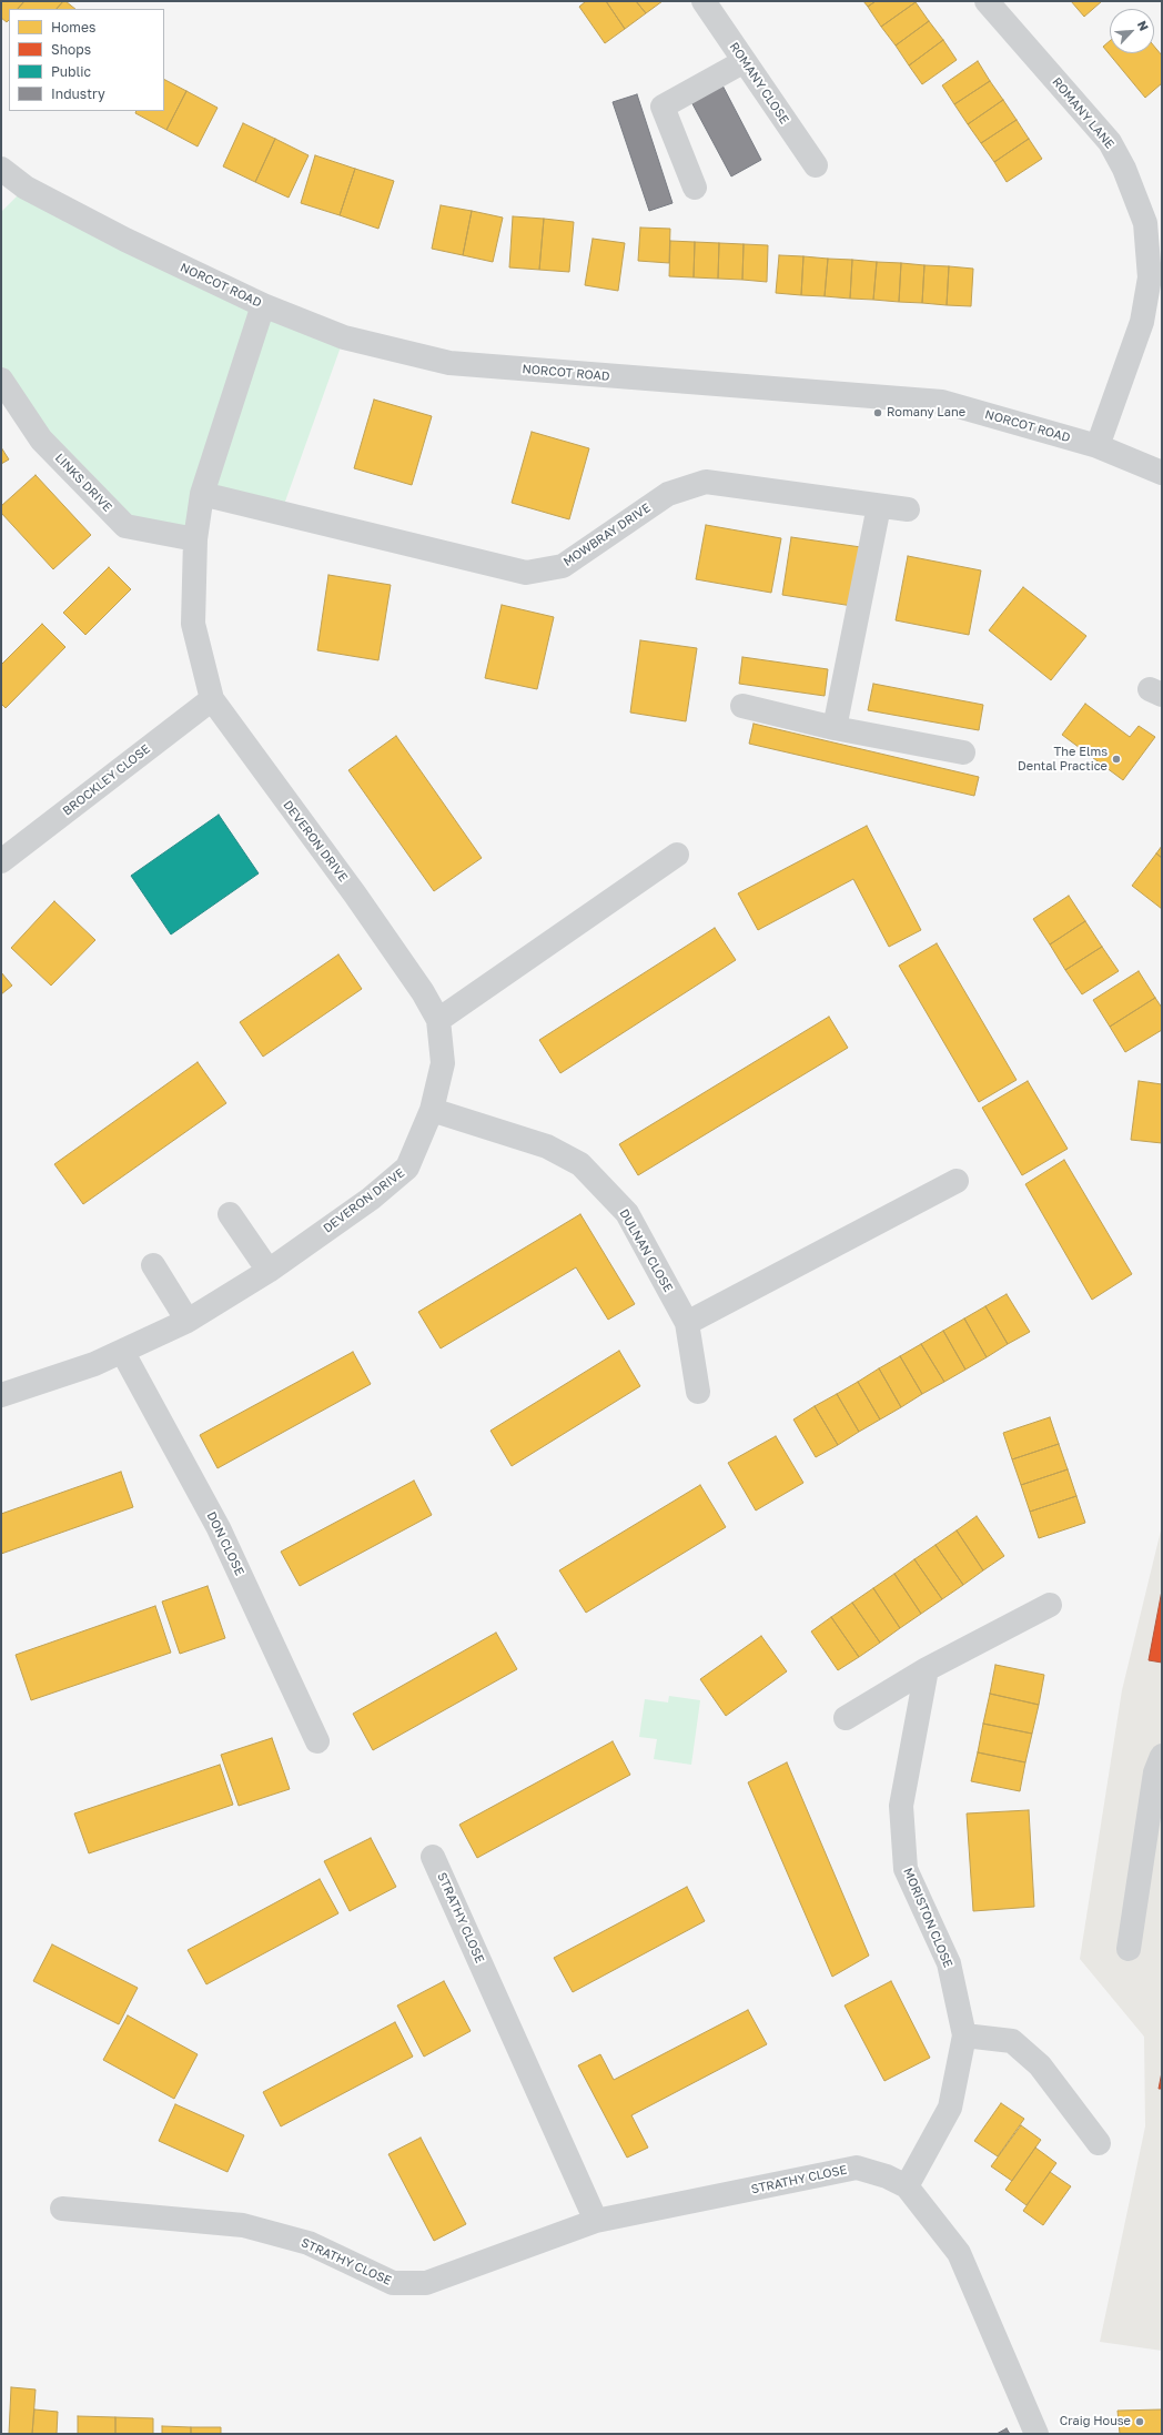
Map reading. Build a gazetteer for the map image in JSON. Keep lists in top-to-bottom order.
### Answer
{
  "streets": {
    "street": [
      "ROMANY CLOSE",
      "ROMANY LANE",
      "NORCOT ROAD",
      "LINKS DRIVE",
      "MOWBRAY DRIVE",
      "BROCKLEY CLOSE",
      "DEVERON DRIVE",
      "DULNAN CLOSE",
      "DON CLOSE",
      "STRATHY CLOSE",
      "MORISTON CLOSE"
    ]
  },
  "crossings": [
    ["ROMANY LANE", "NORCOT ROAD"],
    ["BROCKLEY CLOSE", "DEVERON DRIVE"],
    ["DEVERON DRIVE", "DULNAN CLOSE"],
    ["DEVERON DRIVE", "DON CLOSE"],
    ["STRATHY CLOSE", "MORISTON CLOSE"]
  ],
  "places": ["Romany Lane", "The Elms Dental Practice", "Craig House"],
  "legend": [
    "Homes",
    "Shops",
    "Public",
    "Industry"
  ],
  "north": "top right"
}
